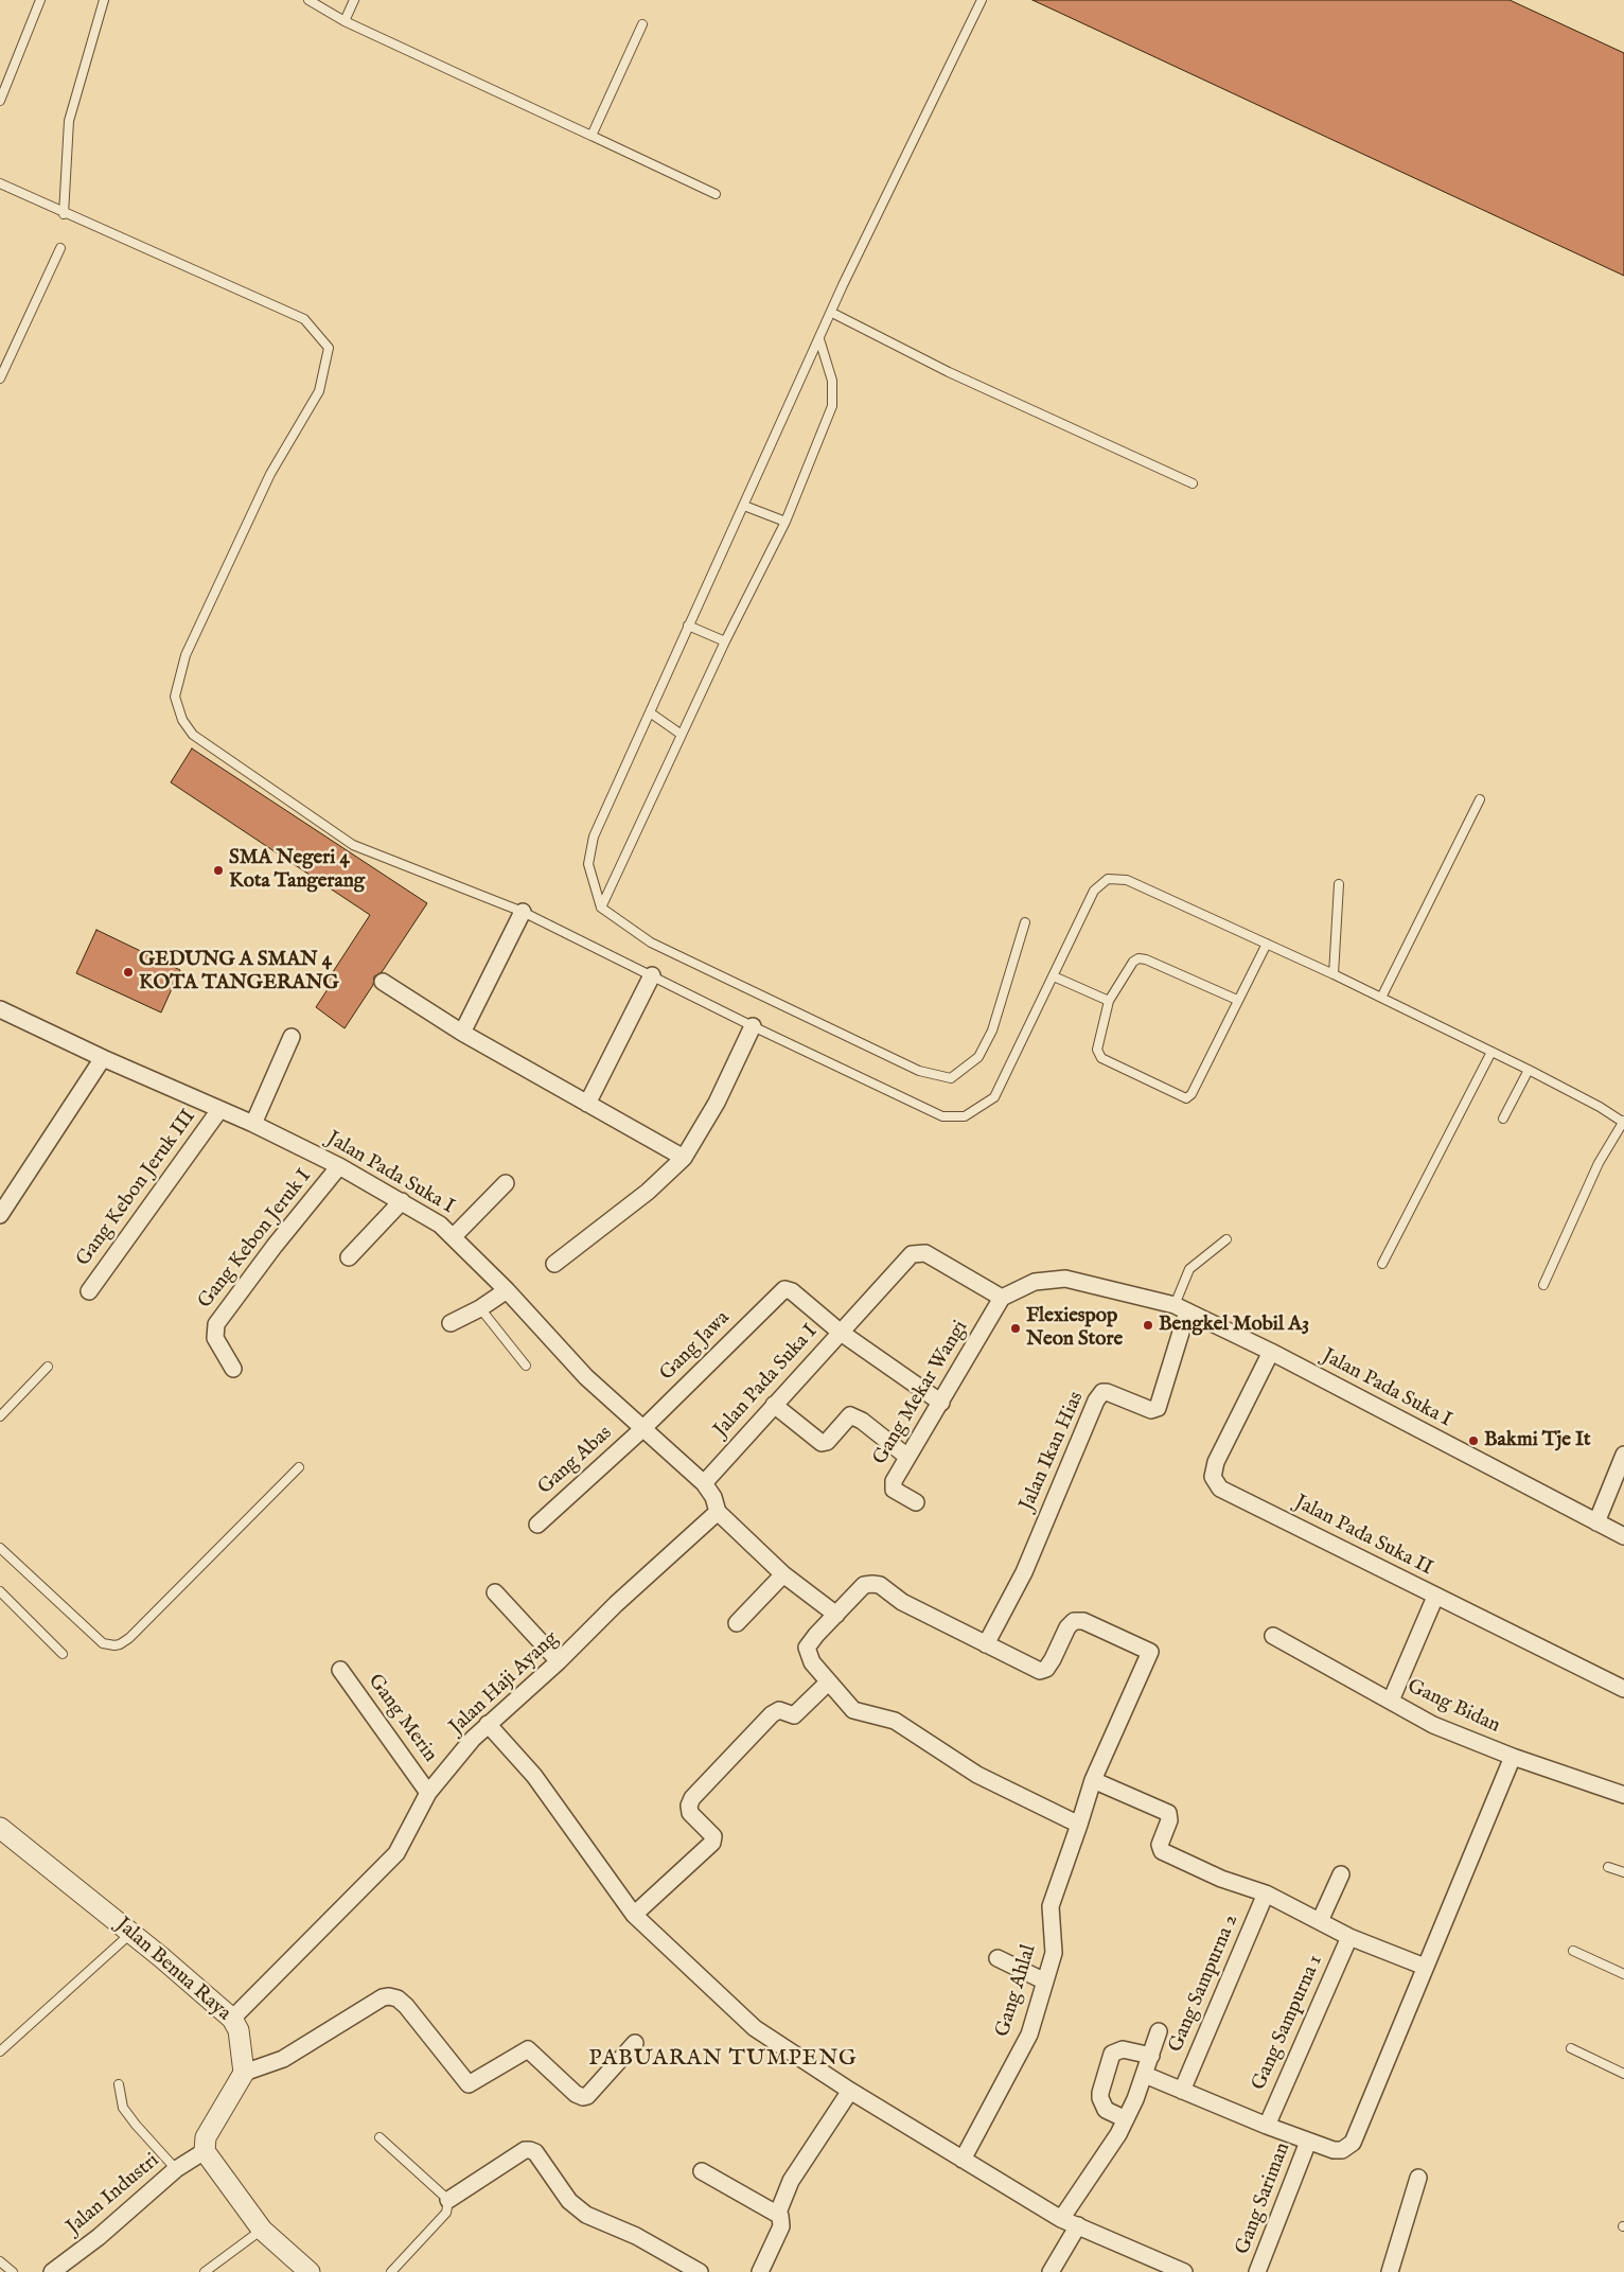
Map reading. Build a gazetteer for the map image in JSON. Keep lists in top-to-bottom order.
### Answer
{
  "streets": {
    "street": [
      "Jalan Pada Suka I",
      "Gang Kebon Jeruk III",
      "Gang Kebon Jeruk I",
      "Gang Jawa",
      "Gang Mekar Wangi",
      "Jalan Ikan Hias",
      "Gang Abas",
      "Jalan Pada Suka II",
      "Jalan Haji Ayang",
      "Gang Bidan",
      "Gang Merin",
      "Jalan Benua Raya",
      "Gang Sampurna 2",
      "Gang Ahlal",
      "Gang Sampurna 1",
      "Jalan Industri",
      "Gang Sariman"
    ]
  },
  "crossings": [
    ["Jalan Pada Suka I", "Gang Kebon Jeruk III"],
    ["Jalan Pada Suka I", "Gang Kebon Jeruk I"],
    ["Jalan Pada Suka I", "Gang Jawa"],
    ["Jalan Pada Suka I", "Gang Mekar Wangi"],
    ["Jalan Pada Suka I", "Jalan Ikan Hias"],
    ["Jalan Pada Suka I", "Gang Abas"],
    ["Jalan Pada Suka I", "Jalan Pada Suka II"],
    ["Gang Jawa", "Gang Abas"],
    ["Jalan Ikan Hias", "Gang Ahlal"],
    ["Jalan Haji Ayang", "Gang Merin"],
    ["Jalan Haji Ayang", "Jalan Benua Raya"]
  ],
  "districts": ["PABUARAN TUMPENG"],
  "places": [
    "SMA Negeri 4 Kota Tangerang",
    "GEDUNG A SMAN 4 KOTA TANGERANG",
    "Bengkel Mobil A3",
    "Flexiespop Neon Store",
    "Bakmi Tje It"
  ]
}
